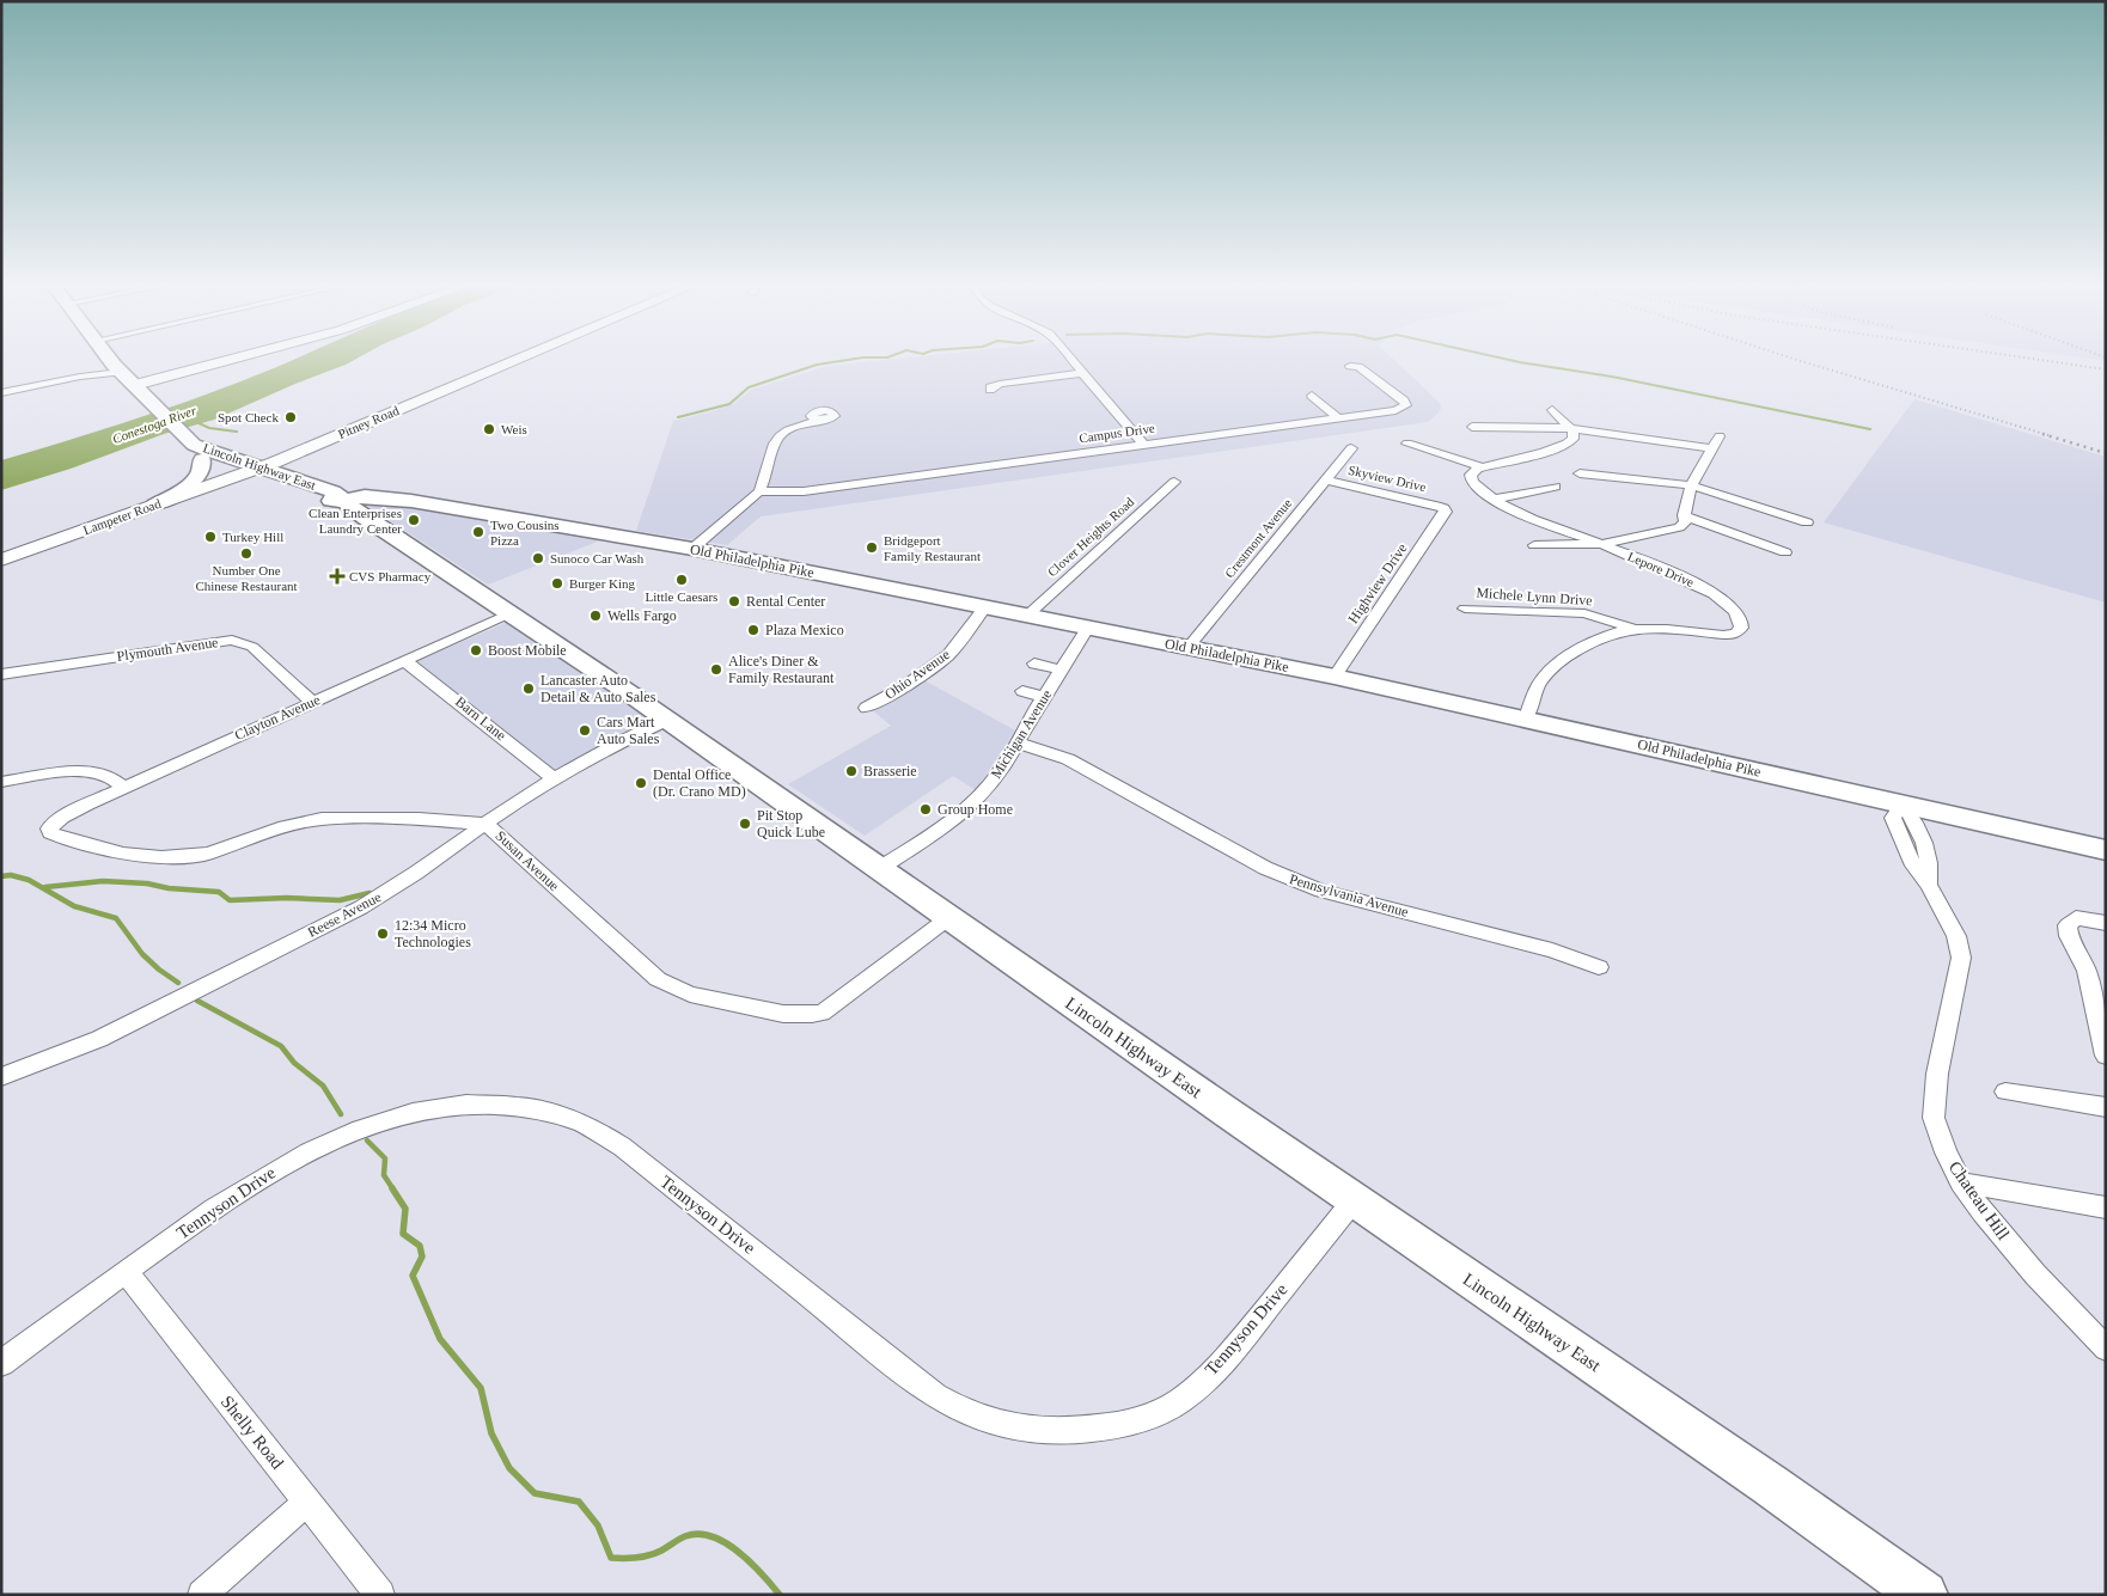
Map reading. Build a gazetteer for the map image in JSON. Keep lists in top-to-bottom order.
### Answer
{
  "streets": {
    "main road": [
      "Pitney Road",
      "Lincoln Highway East",
      "Lampeter Road",
      "Old Philadelphia Pike"
    ],
    "street": [
      "Campus Drive",
      "Skyview Drive",
      "Clover Heights Road",
      "Crestmont Avenue",
      "Lepore Drive",
      "Highview Drive",
      "Michele Lynn Drive",
      "Plymouth Avenue",
      "Ohio Avenue",
      "Clayton Avenue",
      "Barn Lane",
      "Michigan Avenue",
      "Susan Avenue",
      "Pennsylvania Avenue",
      "Reese Avenue",
      "Chateau Hill",
      "Tennyson Drive",
      "Shelly Road"
    ]
  },
  "crossings": [
    ["Pitney Road", "Lincoln Highway East"],
    ["Pitney Road", "Lampeter Road"],
    ["Lincoln Highway East", "Lampeter Road"],
    ["Lincoln Highway East", "Old Philadelphia Pike"],
    ["Lincoln Highway East", "Clayton Avenue"],
    ["Lincoln Highway East", "Michigan Avenue"],
    ["Lincoln Highway East", "Susan Avenue"],
    ["Lincoln Highway East", "Reese Avenue"],
    ["Lincoln Highway East", "Tennyson Drive"],
    ["Skyview Drive", "Crestmont Avenue"],
    ["Skyview Drive", "Highview Drive"],
    ["Clover Heights Road", "Old Philadelphia Pike"],
    ["Crestmont Avenue", "Old Philadelphia Pike"],
    ["Old Philadelphia Pike", "Lepore Drive"],
    ["Old Philadelphia Pike", "Highview Drive"],
    ["Old Philadelphia Pike", "Ohio Avenue"],
    ["Old Philadelphia Pike", "Michigan Avenue"],
    ["Old Philadelphia Pike", "Chateau Hill"],
    ["Lepore Drive", "Michele Lynn Drive"],
    ["Plymouth Avenue", "Clayton Avenue"],
    ["Clayton Avenue", "Barn Lane"],
    ["Clayton Avenue", "Susan Avenue"],
    ["Barn Lane", "Reese Avenue"],
    ["Michigan Avenue", "Pennsylvania Avenue"],
    ["Susan Avenue", "Reese Avenue"],
    ["Tennyson Drive", "Shelly Road"]
  ],
  "water": ["Conestoga River"],
  "places": {
    "other": [
      "Spot Check",
      "Weis",
      "Clean Enterprises Laundry Center",
      "Two Cousins Pizza",
      "Turkey Hill",
      "Bridgeport Family Restaurant",
      "Number One Chinese Restaurant",
      "Sunoco Car Wash",
      "Little Caesars",
      "Burger King",
      "Rental Center",
      "Wells Fargo",
      "Plaza Mexico",
      "Boost Mobile",
      "Alice's Diner & Family Restaurant",
      "Lancaster Auto Detail & Auto Sales",
      "Cars Mart Auto Sales",
      "Brasserie",
      "Dental Office (Dr. Crano MD)",
      "Group Home",
      "Pit Stop Quick Lube",
      "12:34 Micro Technologies"
    ],
    "health": ["CVS Pharmacy"]
  }
}
